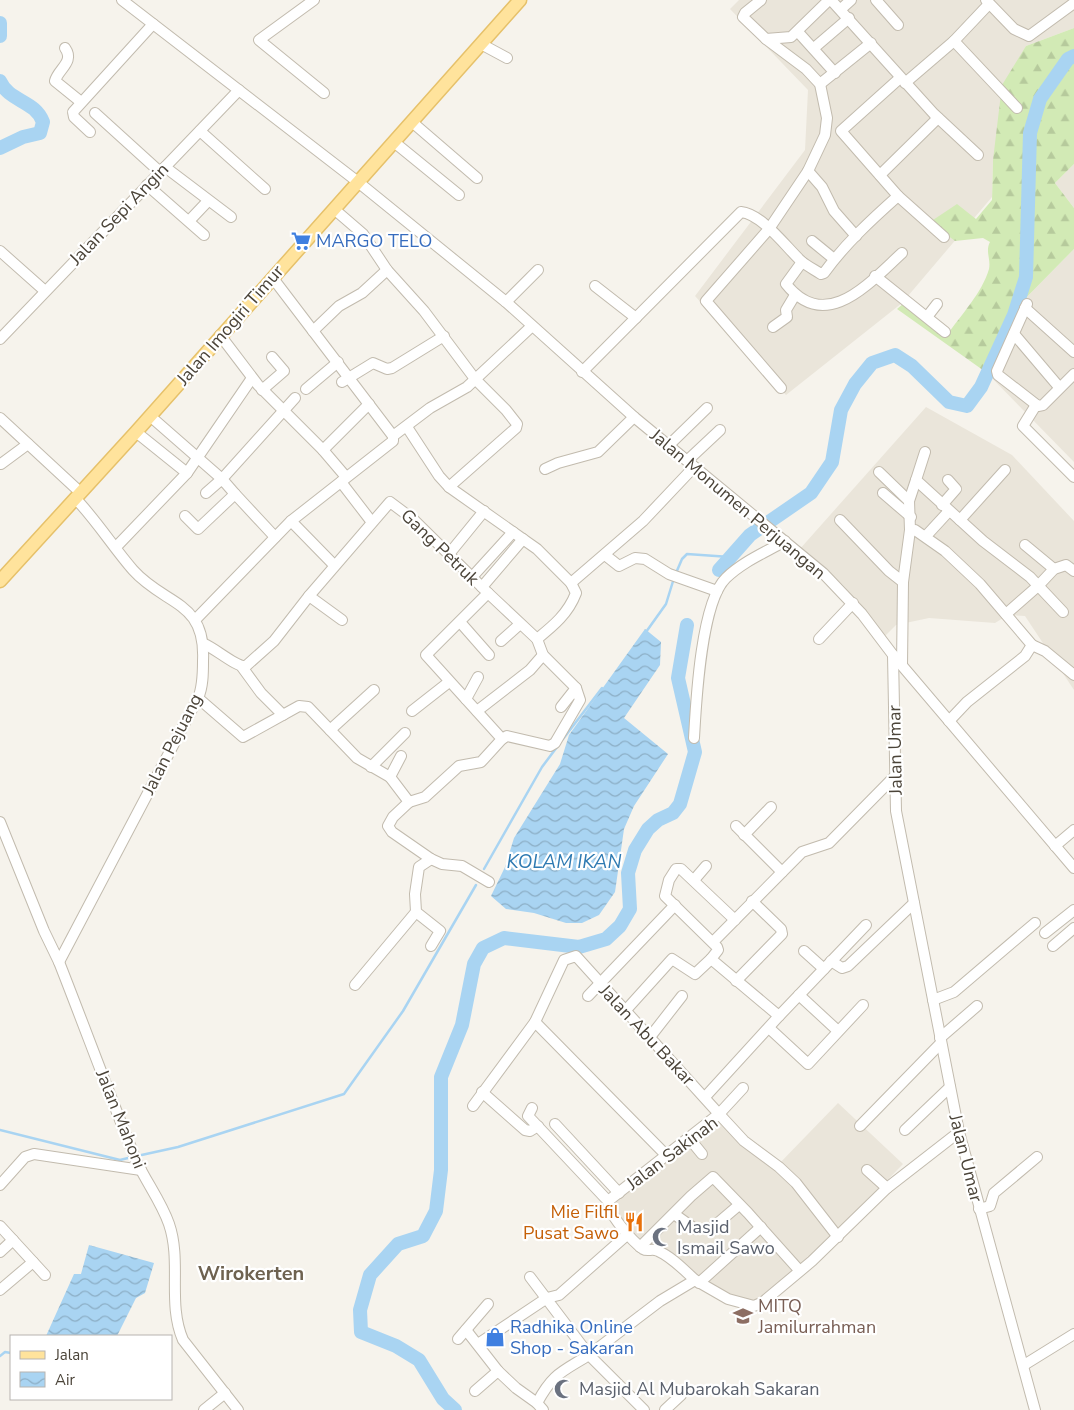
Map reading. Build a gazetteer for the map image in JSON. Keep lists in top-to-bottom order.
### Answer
{
  "streets": {
    "main road": ["Jalan Imogiri Timur"],
    "street": [
      "Jalan Sepi Angin",
      "Jalan Monumen Perjuangan",
      "Gang Petruk",
      "Jalan Pejuang",
      "Jalan Umar",
      "Jalan Abu Bakar",
      "Jalan Mahoni",
      "Jalan Sakinah"
    ]
  },
  "crossings": [
    ["Jalan Sepi Angin", "Jalan Monumen Perjuangan"],
    ["Jalan Imogiri Timur", "Jalan Monumen Perjuangan"],
    ["Jalan Monumen Perjuangan", "Jalan Umar"],
    ["Jalan Pejuang", "Jalan Mahoni"],
    ["Jalan Abu Bakar", "Jalan Sakinah"]
  ],
  "districts": ["Wirokerten"],
  "water": ["KOLAM IKAN"],
  "places": {
    "supermarket": ["MARGO TELO"],
    "restaurant": ["Mie Filfil Pusat Sawo"],
    "mosque": ["Masjid Ismail Sawo", "Masjid Al Mubarokah Sakaran"],
    "school or university": ["MITQ Jamilurrahman"],
    "shop": ["Radhika Online Shop - Sakaran"]
  },
  "legend": ["Jalan", "Air"]
}
